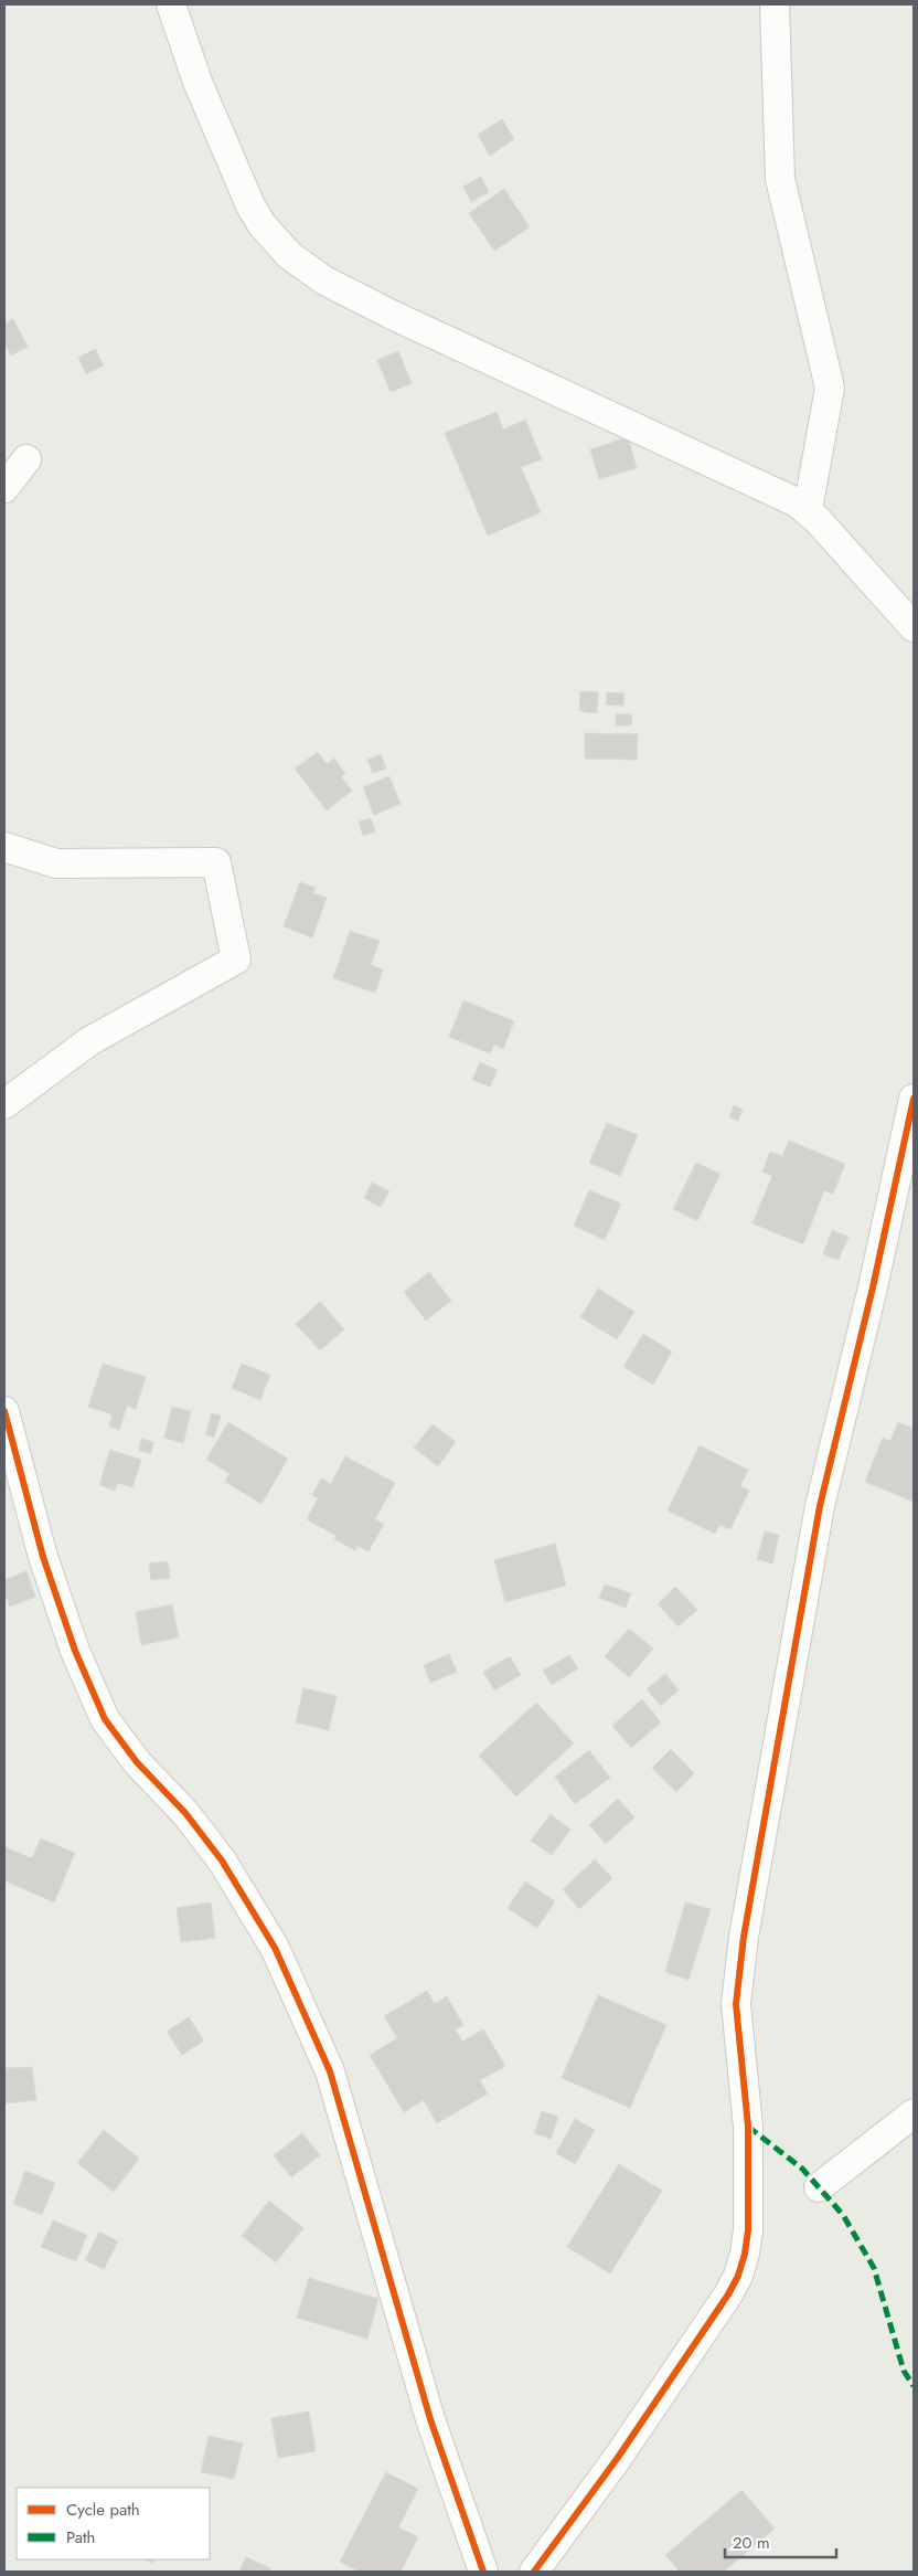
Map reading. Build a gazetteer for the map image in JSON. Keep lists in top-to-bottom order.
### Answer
{
  "legend": ["Cycle path", "Path"],
  "scale_bar": "20 m"
}
